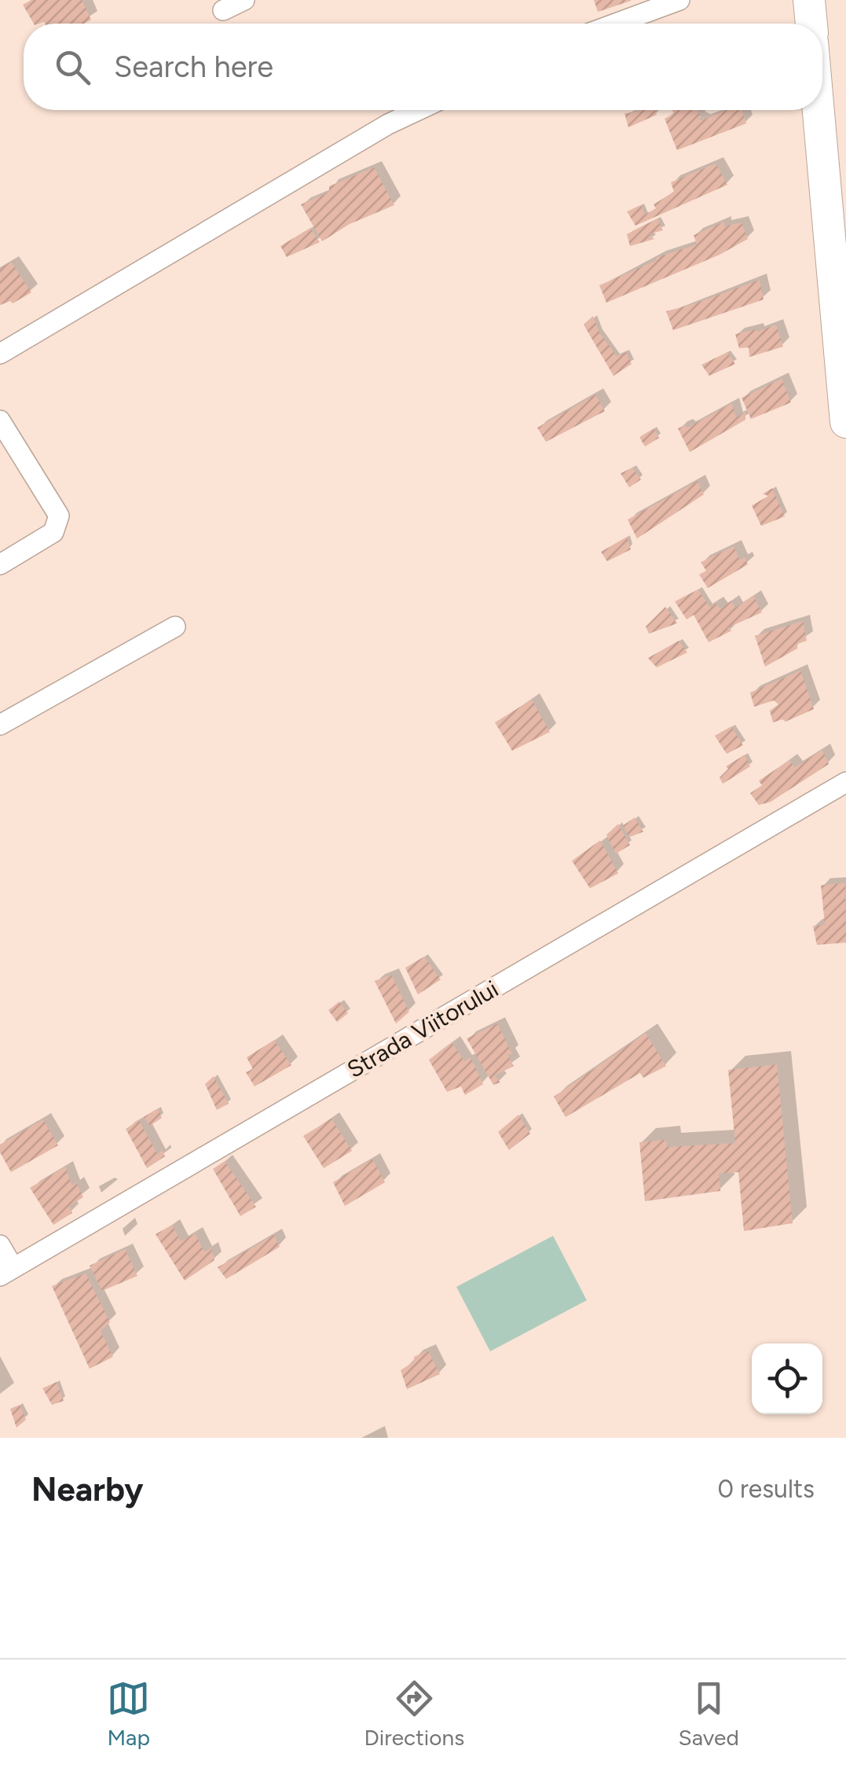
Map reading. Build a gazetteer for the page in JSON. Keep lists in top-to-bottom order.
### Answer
{
  "streets": {
    "street": ["Strada Viitorului"]
  },
  "page": {
    "search": "Search here",
    "heading": ["Nearby", "0 results"],
    "nav": ["Map", "Directions", "Saved"]
  }
}
